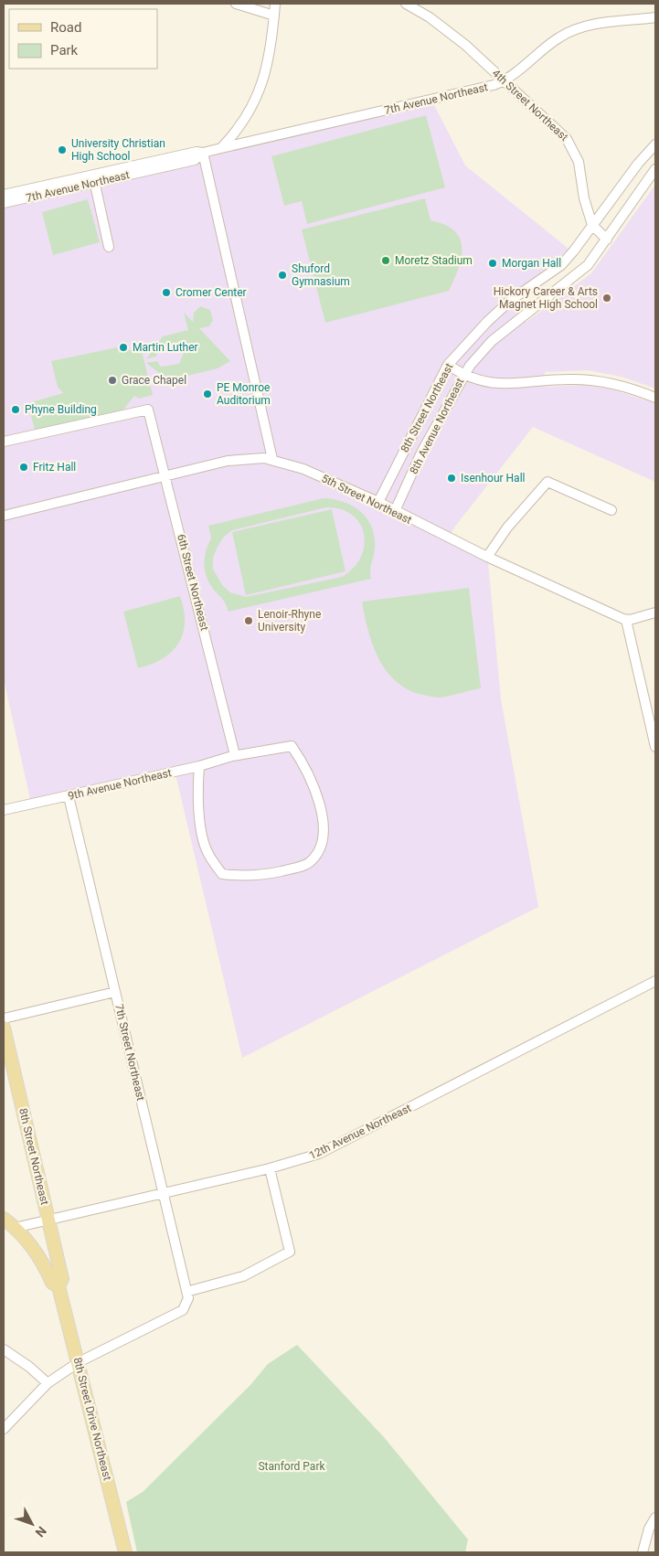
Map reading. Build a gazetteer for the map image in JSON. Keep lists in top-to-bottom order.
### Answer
{
  "streets": {
    "main road": ["8th Street Northeast", "8th Street Drive Northeast"],
    "street": [
      "7th Avenue Northeast",
      "4th Street Northeast",
      "8th Avenue Northeast",
      "5th Street Northeast",
      "6th Street Northeast",
      "9th Avenue Northeast",
      "7th Street Northeast",
      "12th Avenue Northeast"
    ]
  },
  "crossings": [
    ["7th Avenue Northeast", "4th Street Northeast"],
    ["4th Street Northeast", "8th Street Northeast"],
    ["4th Street Northeast", "8th Avenue Northeast"],
    ["8th Street Northeast", "5th Street Northeast"],
    ["8th Street Northeast", "12th Avenue Northeast"],
    ["8th Street Northeast", "8th Street Drive Northeast"],
    ["8th Avenue Northeast", "5th Street Northeast"],
    ["5th Street Northeast", "6th Street Northeast"],
    ["6th Street Northeast", "9th Avenue Northeast"],
    ["9th Avenue Northeast", "7th Street Northeast"],
    ["7th Street Northeast", "12th Avenue Northeast"],
    ["7th Street Northeast", "8th Street Drive Northeast"]
  ],
  "parks": ["Stanford Park"],
  "places": [
    "University Christian High School",
    "Moretz Stadium",
    "Morgan Hall",
    "Shuford Gymnasium",
    "Cromer Center",
    "Hickory Career & Arts Magnet High School",
    "Martin Luther",
    "Grace Chapel",
    "PE Monroe Auditorium",
    "Phyne Building",
    "Fritz Hall",
    "Isenhour Hall",
    "Lenoir-Rhyne University"
  ],
  "legend": ["Road", "Park"],
  "north": "bottom right"
}
